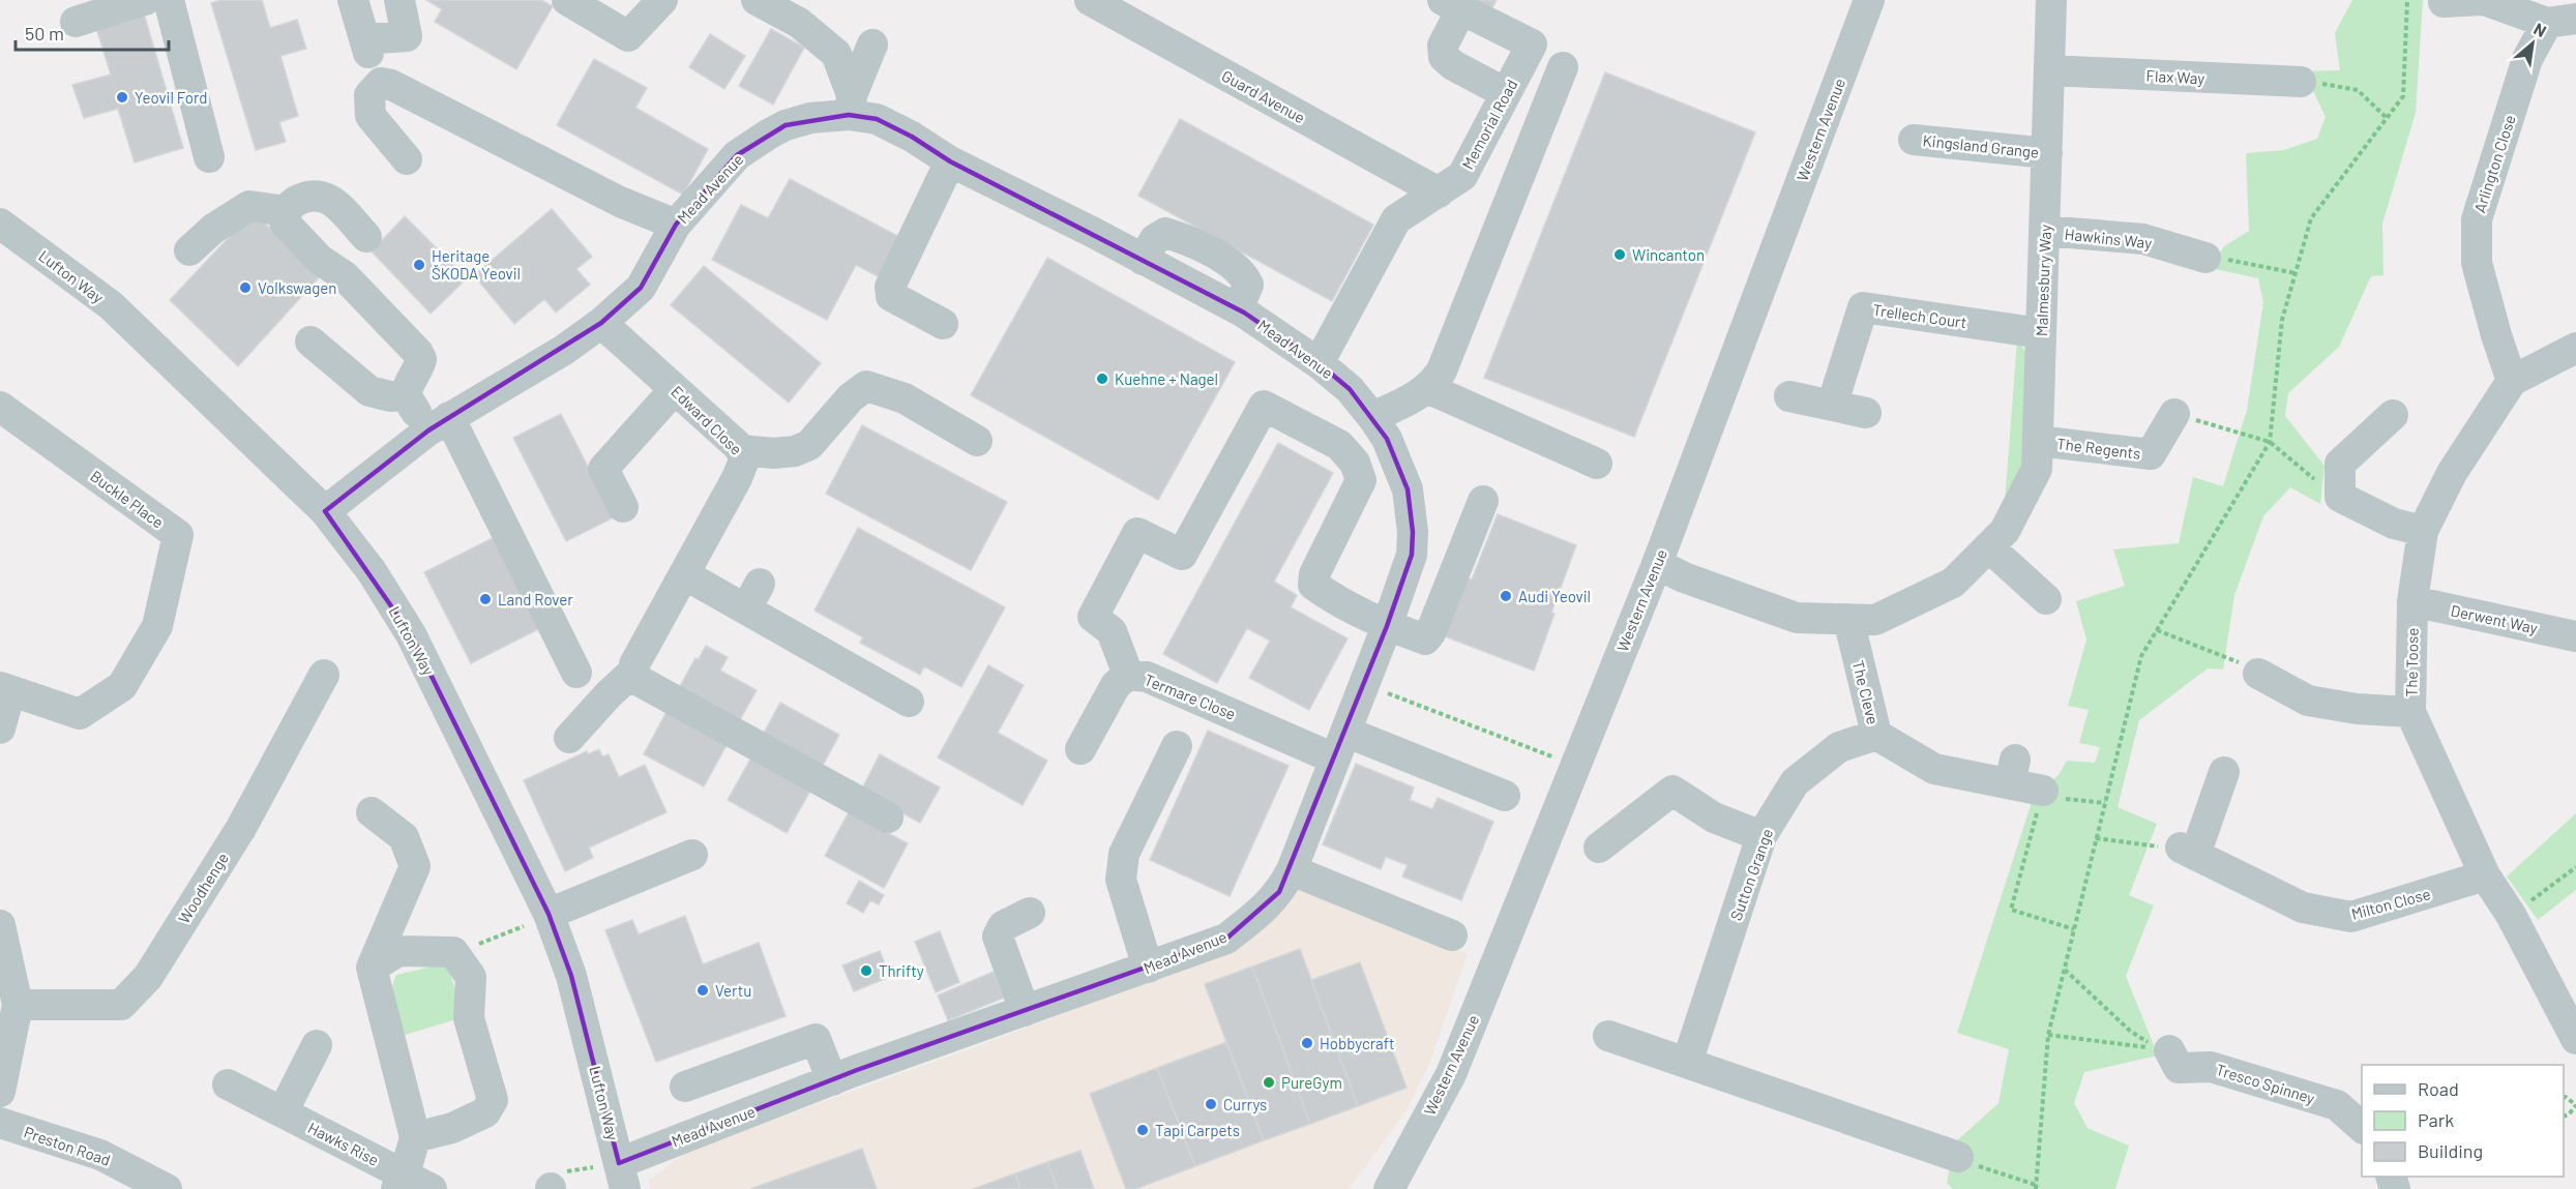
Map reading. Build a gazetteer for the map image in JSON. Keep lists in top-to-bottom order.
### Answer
{
  "streets": {
    "street": [
      "Flax Way",
      "Guard Avenue",
      "Memorial Road",
      "Western Avenue",
      "Kingsland Grange",
      "Arlington Close",
      "Mead Avenue",
      "Hawkins Way",
      "Lufton Way",
      "Malmesbury Way",
      "Trellech Court",
      "Edward Close",
      "The Regents",
      "Buckle Place",
      "Derwent Way",
      "The Toose",
      "The Cleve",
      "Termare Close",
      "Sutton Grange",
      "Woodhenge",
      "Milton Close",
      "Tresco Spinney",
      "Hawks Rise",
      "Preston Road"
    ]
  },
  "crossings": [
    ["Flax Way", "Malmesbury Way"],
    ["Guard Avenue", "Memorial Road"],
    ["Memorial Road", "Mead Avenue"],
    ["Western Avenue", "Malmesbury Way"],
    ["Kingsland Grange", "Malmesbury Way"],
    ["Arlington Close", "The Toose"],
    ["Mead Avenue", "Lufton Way"],
    ["Mead Avenue", "Edward Close"],
    ["Mead Avenue", "Termare Close"],
    ["Hawkins Way", "Malmesbury Way"],
    ["Malmesbury Way", "Trellech Court"],
    ["Malmesbury Way", "The Regents"],
    ["Malmesbury Way", "The Cleve"],
    ["Derwent Way", "The Toose"],
    ["The Toose", "Milton Close"],
    ["The Cleve", "Sutton Grange"]
  ],
  "places": [
    "Yeovil Ford",
    "Wincanton",
    "Heritage ŠKODA Yeovil",
    "Volkswagen",
    "Kuehne + Nagel",
    "Audi Yeovil",
    "Land Rover",
    "Thrifty",
    "Vertu",
    "Hobbycraft",
    "PureGym",
    "Currys",
    "Tapi Carpets"
  ],
  "legend": ["Road", "Park", "Building"],
  "scale_bar": "50 m",
  "north": "top right"
}
